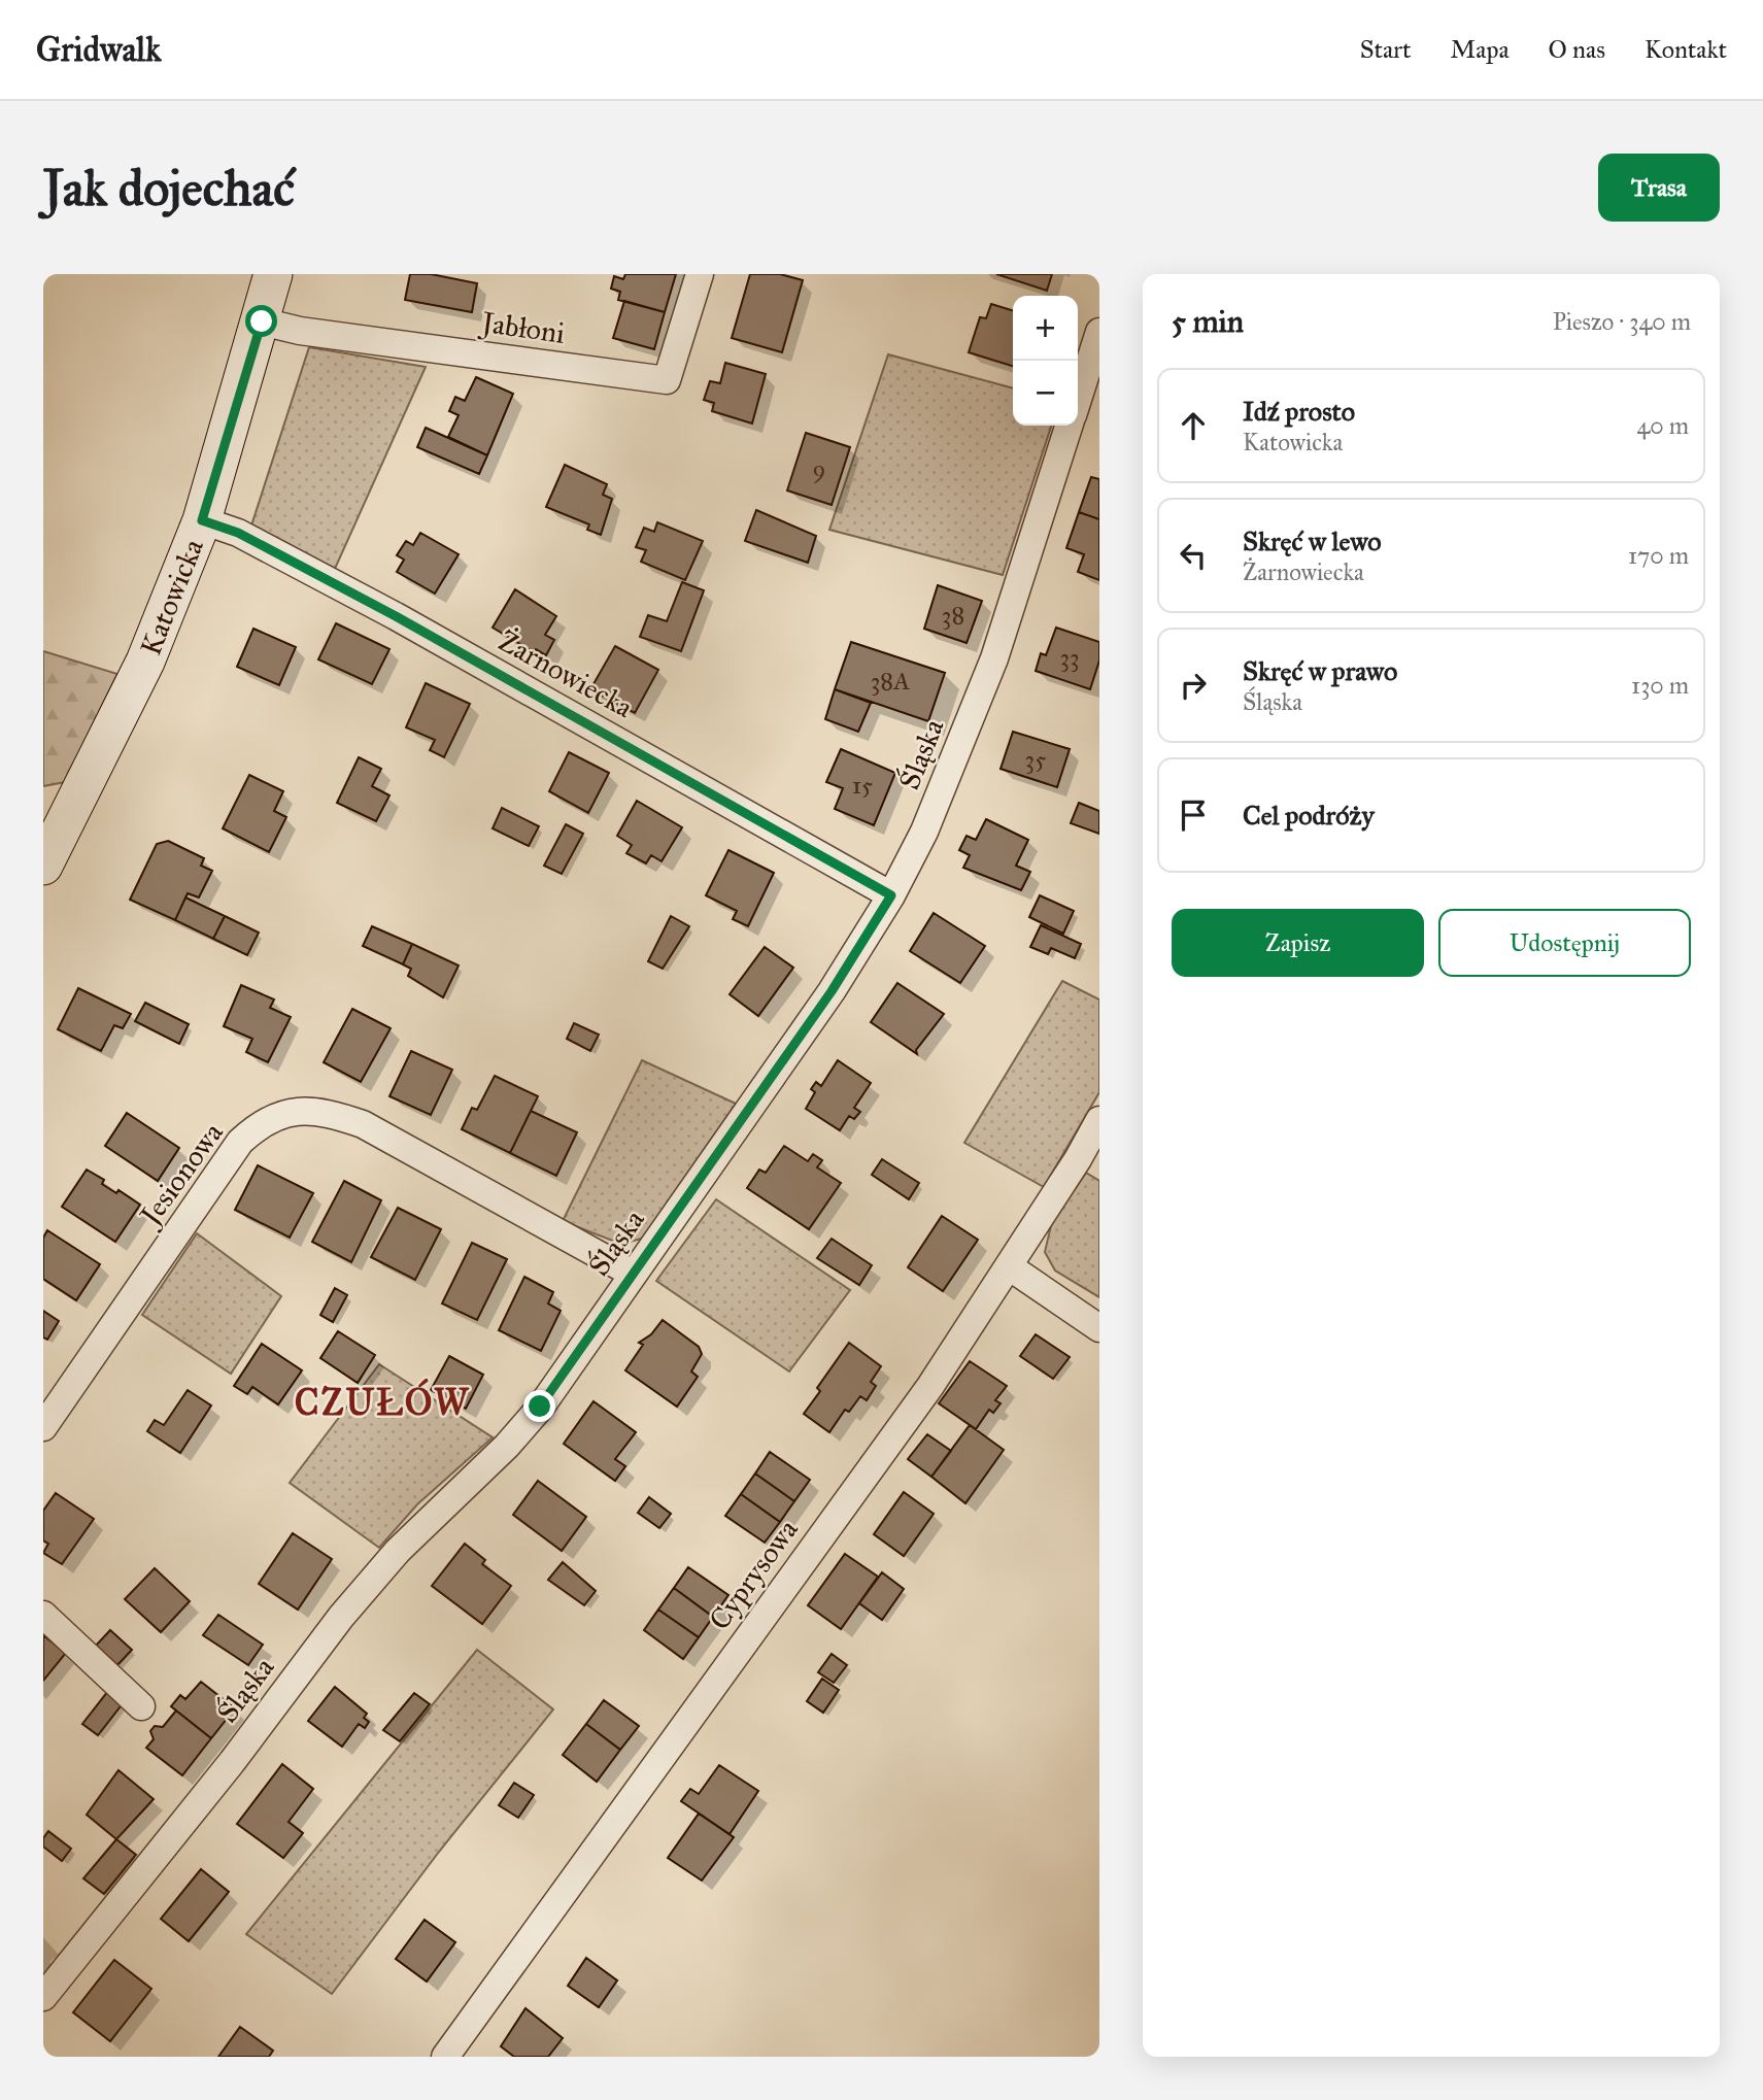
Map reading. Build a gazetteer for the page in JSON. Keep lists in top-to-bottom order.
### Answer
{
  "streets": {
    "main road": ["Katowicka"],
    "street": [
      "Jabłoni",
      "Żarnowiecka",
      "Śląska",
      "Jesionowa",
      "Cyprysowa"
    ]
  },
  "crossings": [
    ["Jabłoni", "Katowicka"],
    ["Katowicka", "Żarnowiecka"],
    ["Żarnowiecka", "Śląska"],
    ["Śląska", "Jesionowa"]
  ],
  "districts": ["CZUŁÓW"],
  "house_numbers": [
    "9",
    "38",
    "33",
    "38A",
    "35",
    "15"
  ],
  "page": {
    "header": "Gridwalk",
    "nav": [
      "Start",
      "Mapa",
      "O nas",
      "Kontakt"
    ],
    "buttons": [
      "Trasa",
      ["Zapisz", "Udostępnij"]
    ],
    "title": "Jak dojechać",
    "heading": ["5 min", "Pieszo · 340 m"],
    "map_buttons": ["+", "−"],
    "list": [
      ["Idź prosto", "Katowicka", "40 m"],
      ["Skręć w lewo", "Żarnowiecka", "170 m"],
      ["Skręć w prawo", "Śląska", "130 m"],
      "Cel podróży"
    ]
  }
}
